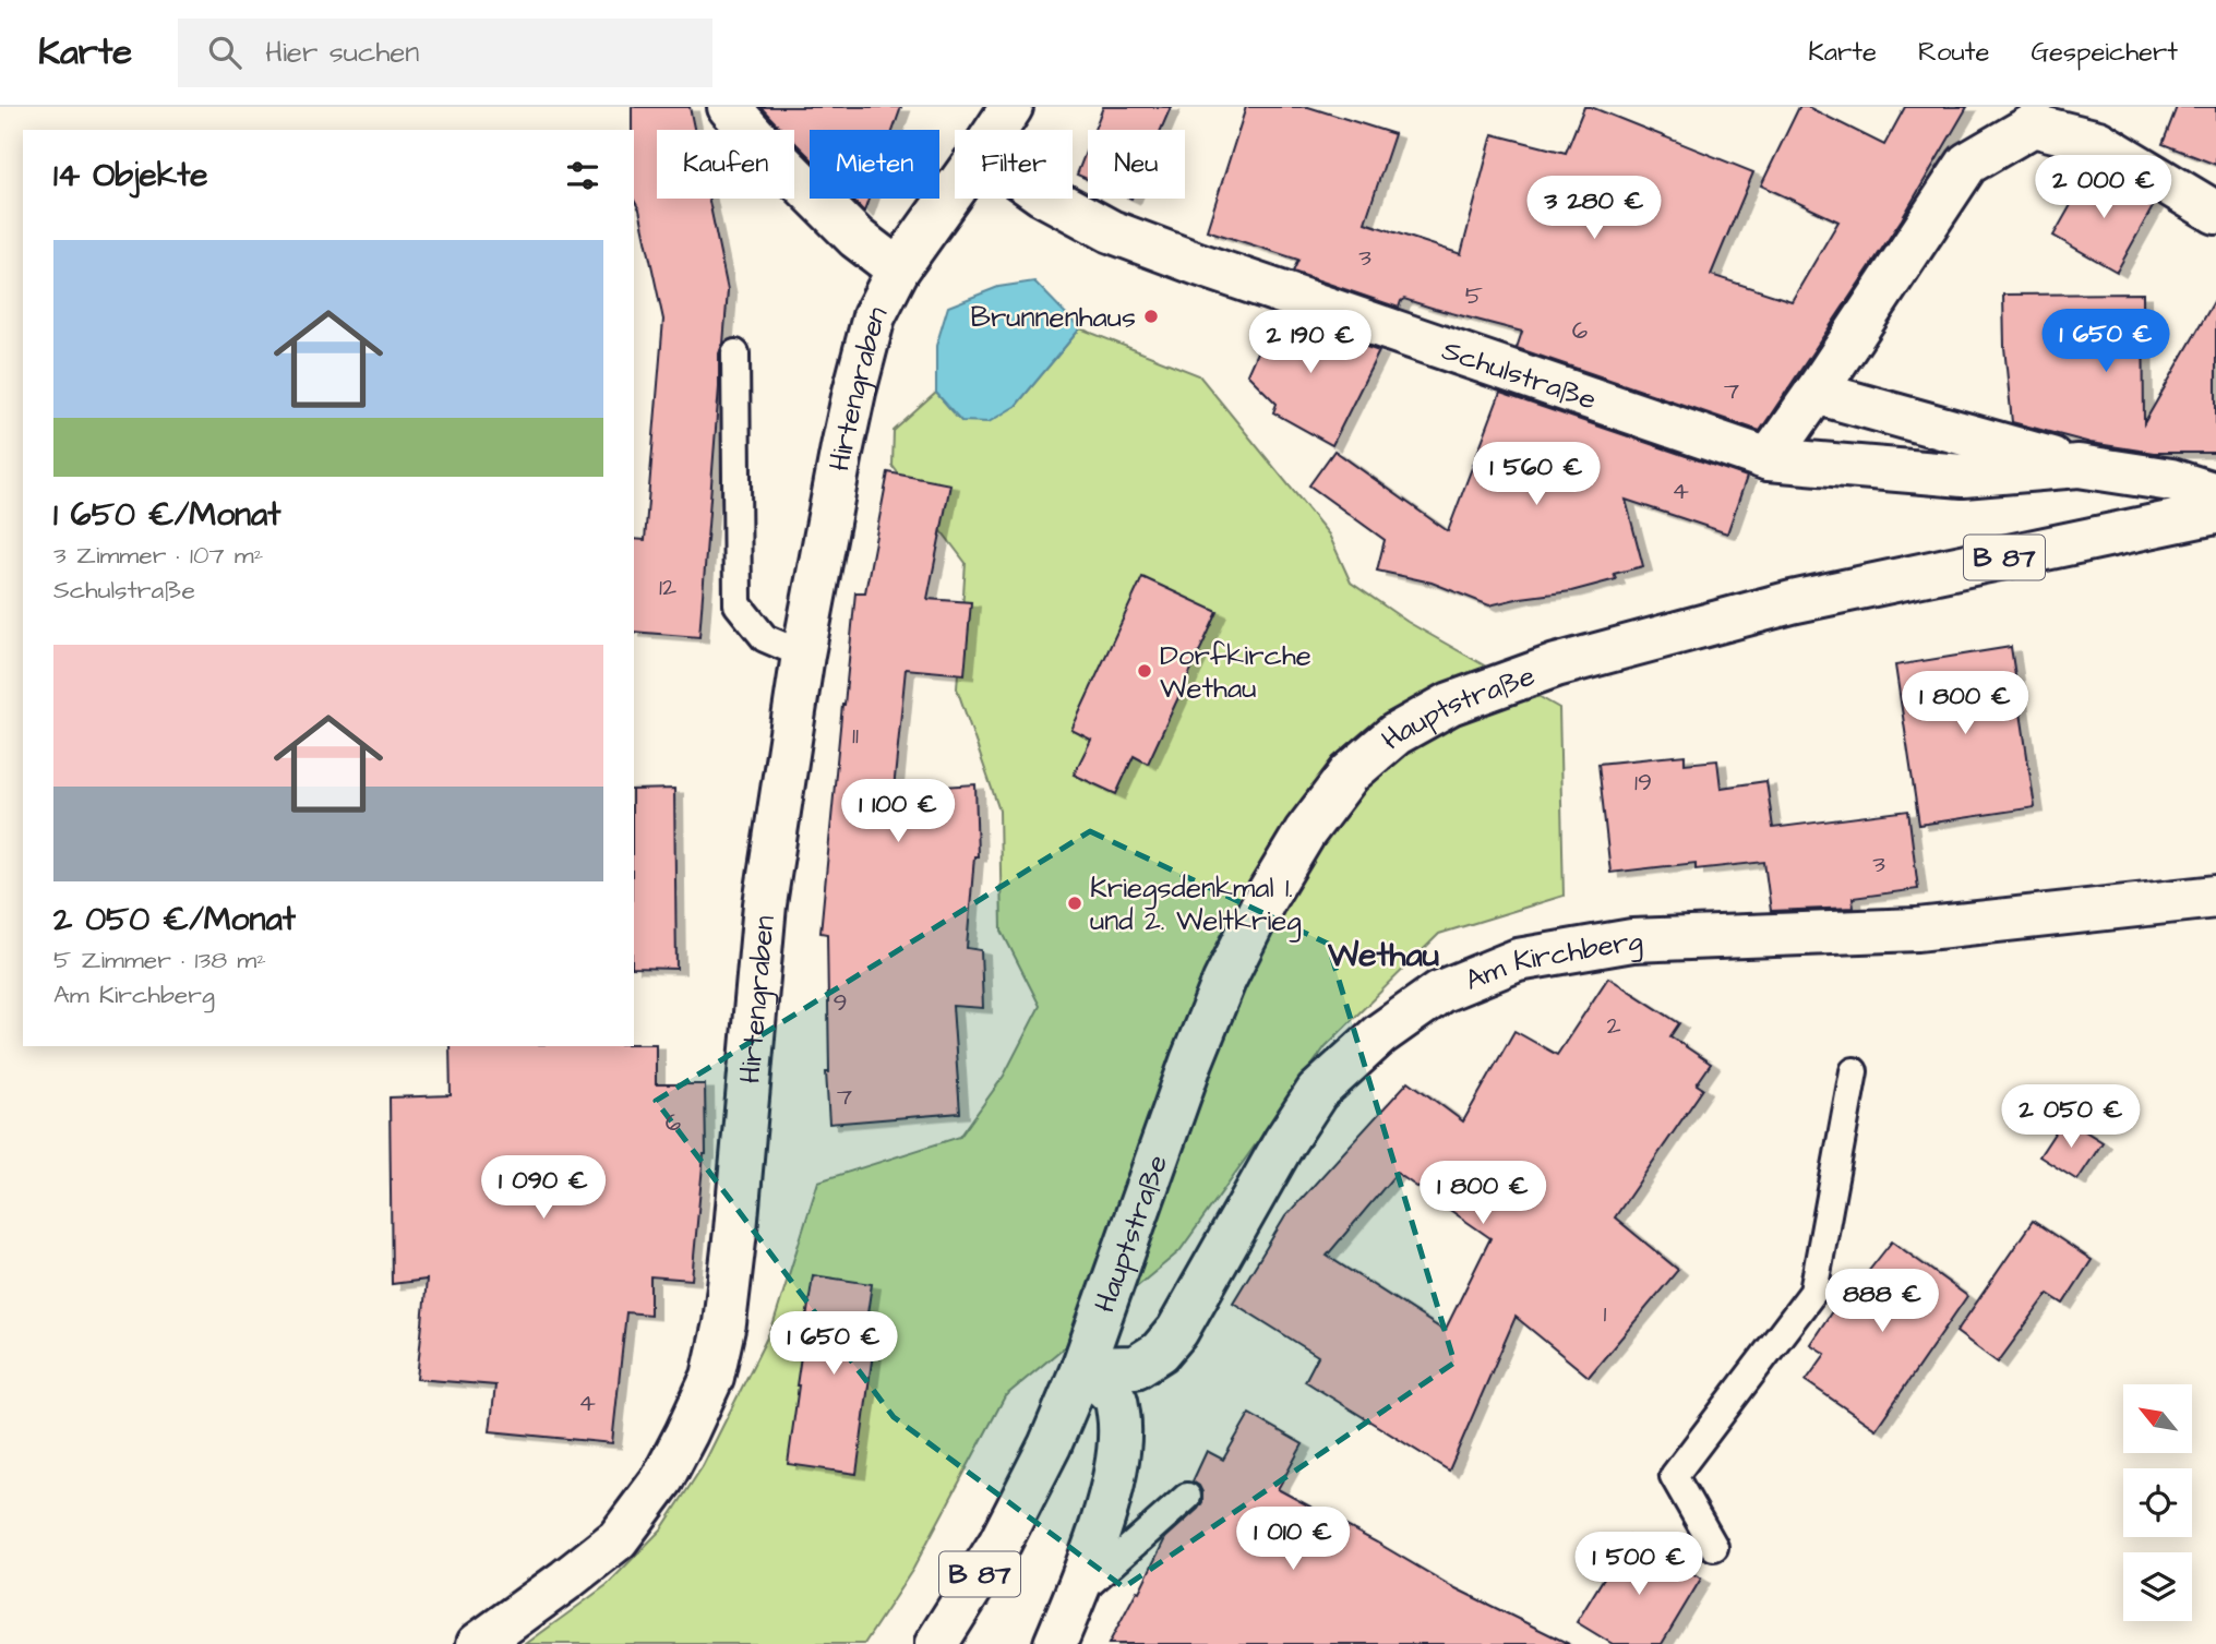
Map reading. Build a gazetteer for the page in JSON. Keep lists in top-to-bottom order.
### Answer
{
  "streets": {
    "street": [
      "Schulstraße",
      "Hirtengraben",
      "B 87",
      "Hauptstraße",
      "Am Kirchberg"
    ]
  },
  "crossings": [
    ["Hauptstraße", "Am Kirchberg"]
  ],
  "districts": ["Wethau"],
  "places": ["Brunnenhaus", "Dorfkirche Wethau", "Kriegsdenkmal 1. und 2. Weltkrieg"],
  "house_numbers": [
    "3",
    "5",
    "6",
    "7",
    "4",
    "12",
    "11",
    "19",
    "3",
    "9",
    "2",
    "7",
    "6",
    "1",
    "4"
  ],
  "north": "top left",
  "page": {
    "header": "Karte",
    "search": "Hier suchen",
    "nav": ["Karte", "Route", "Gespeichert"],
    "chip": [
      "Kaufen",
      "Mieten",
      "Filter",
      "Neu"
    ],
    "heading": "14 Objekte",
    "price": [
      "2 000 €",
      "3 280 €",
      "1 650 €",
      "2 190 €",
      "1 560 €",
      "1 800 €",
      "1 100 €",
      "2 050 €",
      "1 090 €",
      "1 800 €",
      "888 €",
      "1 650 €",
      "1 010 €",
      "1 500 €"
    ],
    "list": [
      {
        "name": "1 650 €/Monat",
        "note": "3 Zimmer · 107 m² · Schulstraße"
      },
      {
        "name": "2 050 €/Monat",
        "note": "5 Zimmer · 138 m² · Am Kirchberg"
      }
    ]
  }
}
